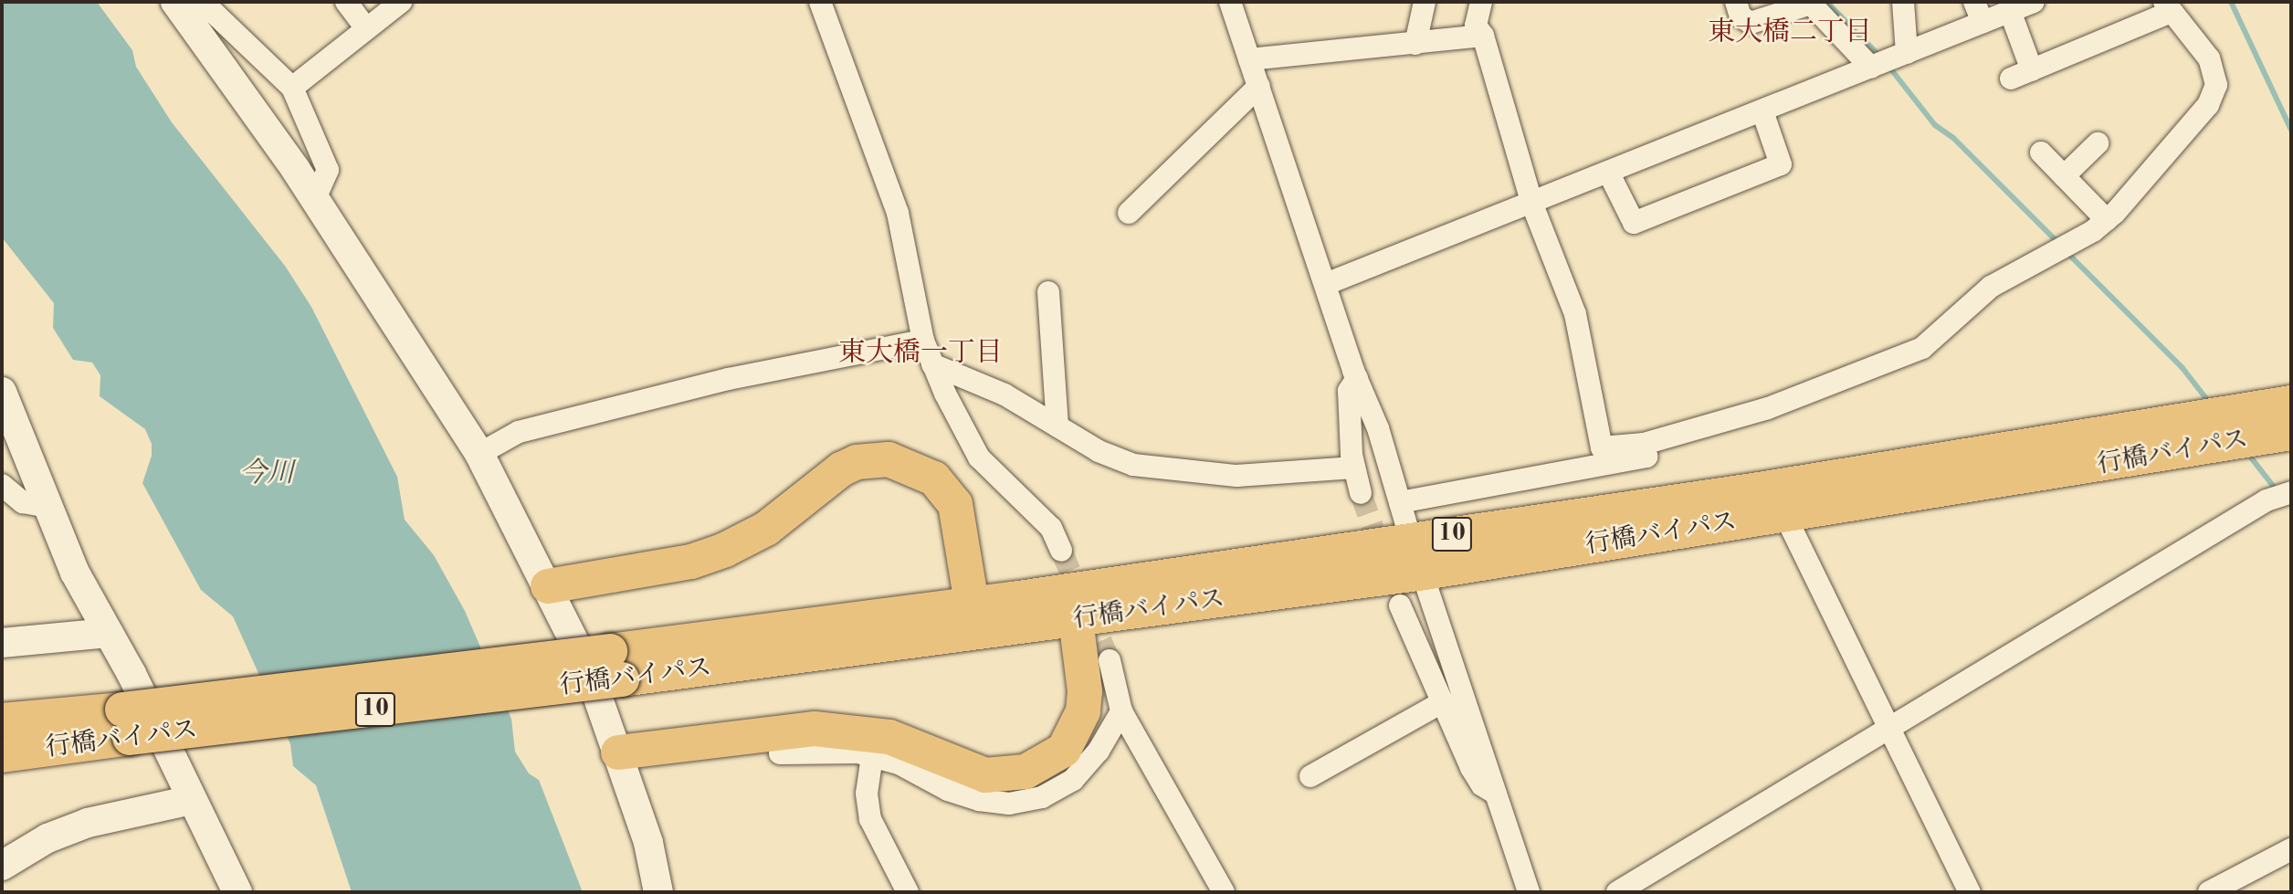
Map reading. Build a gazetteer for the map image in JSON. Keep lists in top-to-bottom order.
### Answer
{
  "streets": {
    "highway": ["行橋バイパス", "10"]
  },
  "districts": ["東大橋二丁目", "東大橋一丁目"],
  "water": ["今川"]
}
